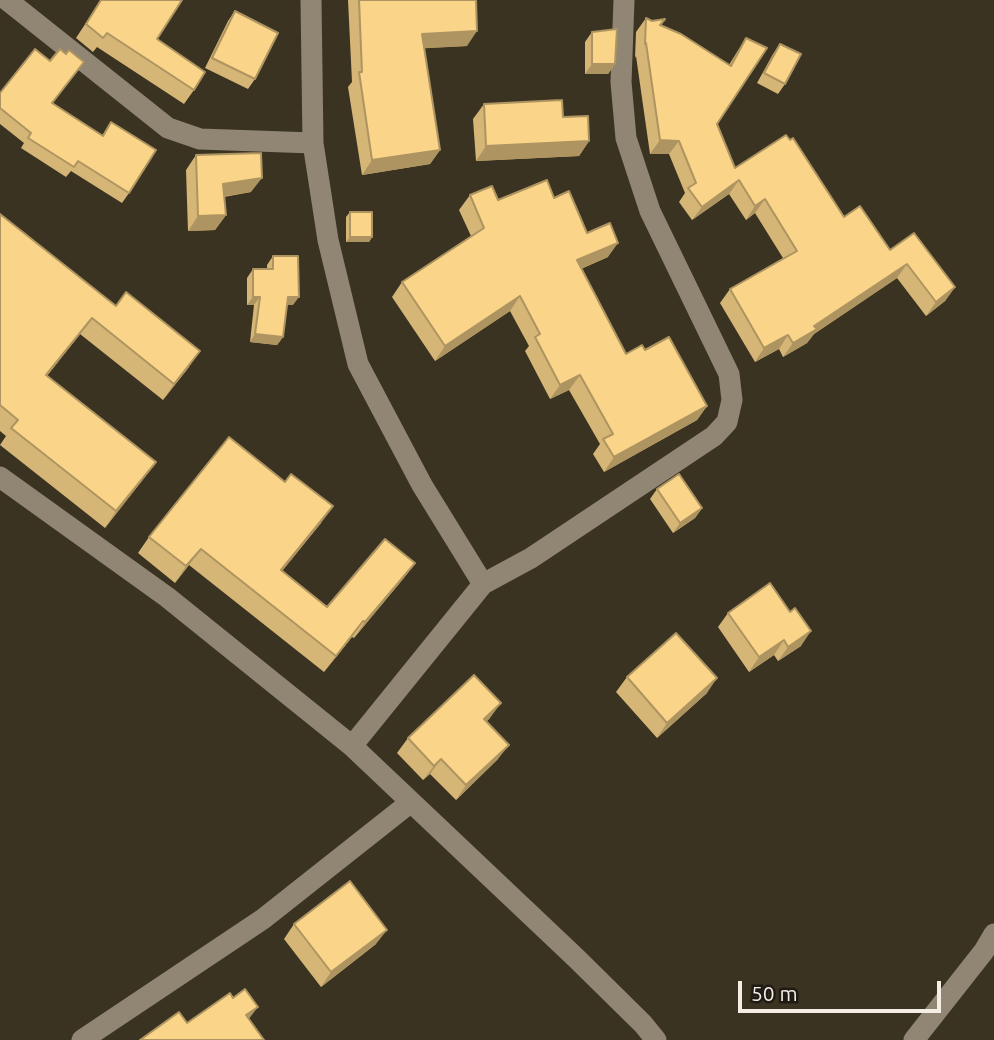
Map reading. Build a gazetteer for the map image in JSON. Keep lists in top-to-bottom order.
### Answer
{
  "scale_bar": "50 m"
}
